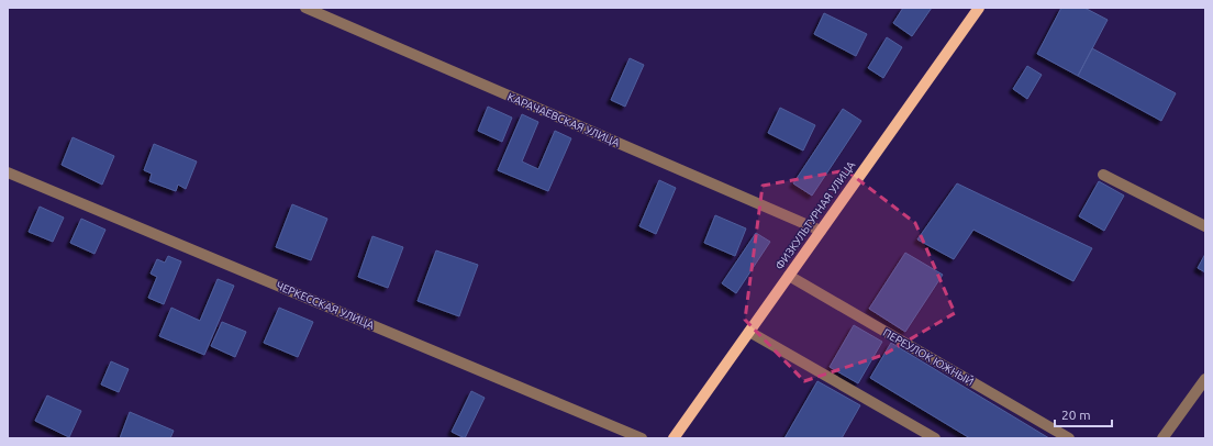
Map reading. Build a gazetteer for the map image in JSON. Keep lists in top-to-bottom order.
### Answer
{
  "streets": {
    "main road": ["ФИЗКУЛЬТУРНАЯ УЛИЦА"],
    "street": ["КАРАЧАЕВСКАЯ УЛИЦА", "ЧЕРКЕССКАЯ УЛИЦА", "ПЕРЕУЛОК ЮЖНЫЙ"]
  },
  "crossings": [
    ["КАРАЧАЕВСКАЯ УЛИЦА", "ФИЗКУЛЬТУРНАЯ УЛИЦА"],
    ["ФИЗКУЛЬТУРНАЯ УЛИЦА", "ПЕРЕУЛОК ЮЖНЫЙ"]
  ],
  "scale_bar": "20 m"
}
